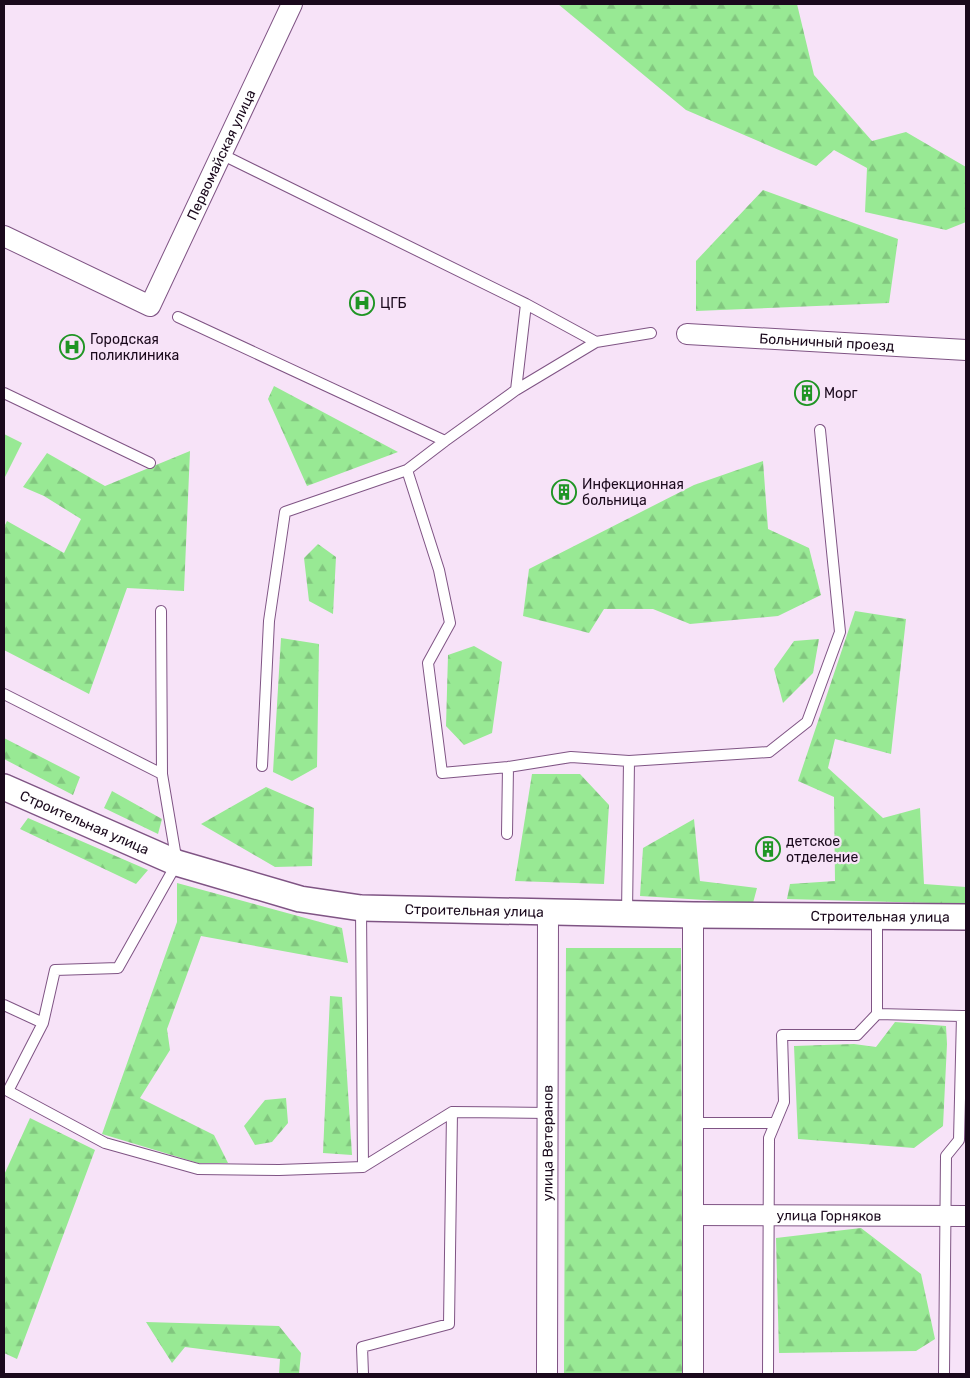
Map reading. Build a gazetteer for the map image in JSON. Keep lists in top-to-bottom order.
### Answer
{
  "streets": {
    "street": [
      "Первомайская улица",
      "Больничный проезд",
      "Строительная улица",
      "улица Ветеранов",
      "улица Горняков"
    ]
  },
  "crossings": [
    ["Строительная улица", "улица Ветеранов"]
  ],
  "places": {
    "hospital": ["ЦГБ", "Городская поликлиника"],
    "building": ["Морг", "Инфекционная больница", "детское отделение"]
  }
}
